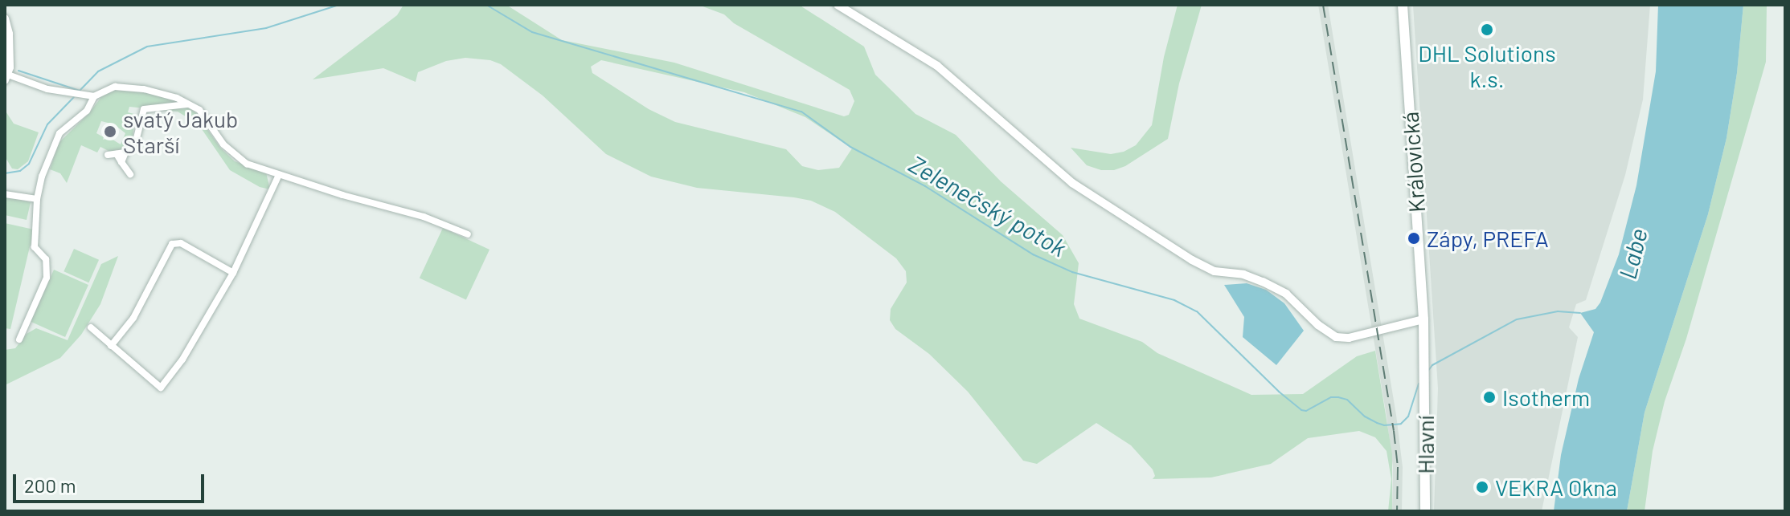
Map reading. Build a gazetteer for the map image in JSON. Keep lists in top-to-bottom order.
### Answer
{
  "streets": {
    "main road": ["Královická", "Hlavní"]
  },
  "crossings": [
    ["Královická", "Hlavní"]
  ],
  "water": ["Zelenečský potok", "Labe"],
  "places": [
    "DHL Solutions k.s.",
    "svatý Jakub Starší",
    "Zápy, PREFA",
    "Isotherm",
    "VEKRA Okna"
  ],
  "scale_bar": "200 m"
}
